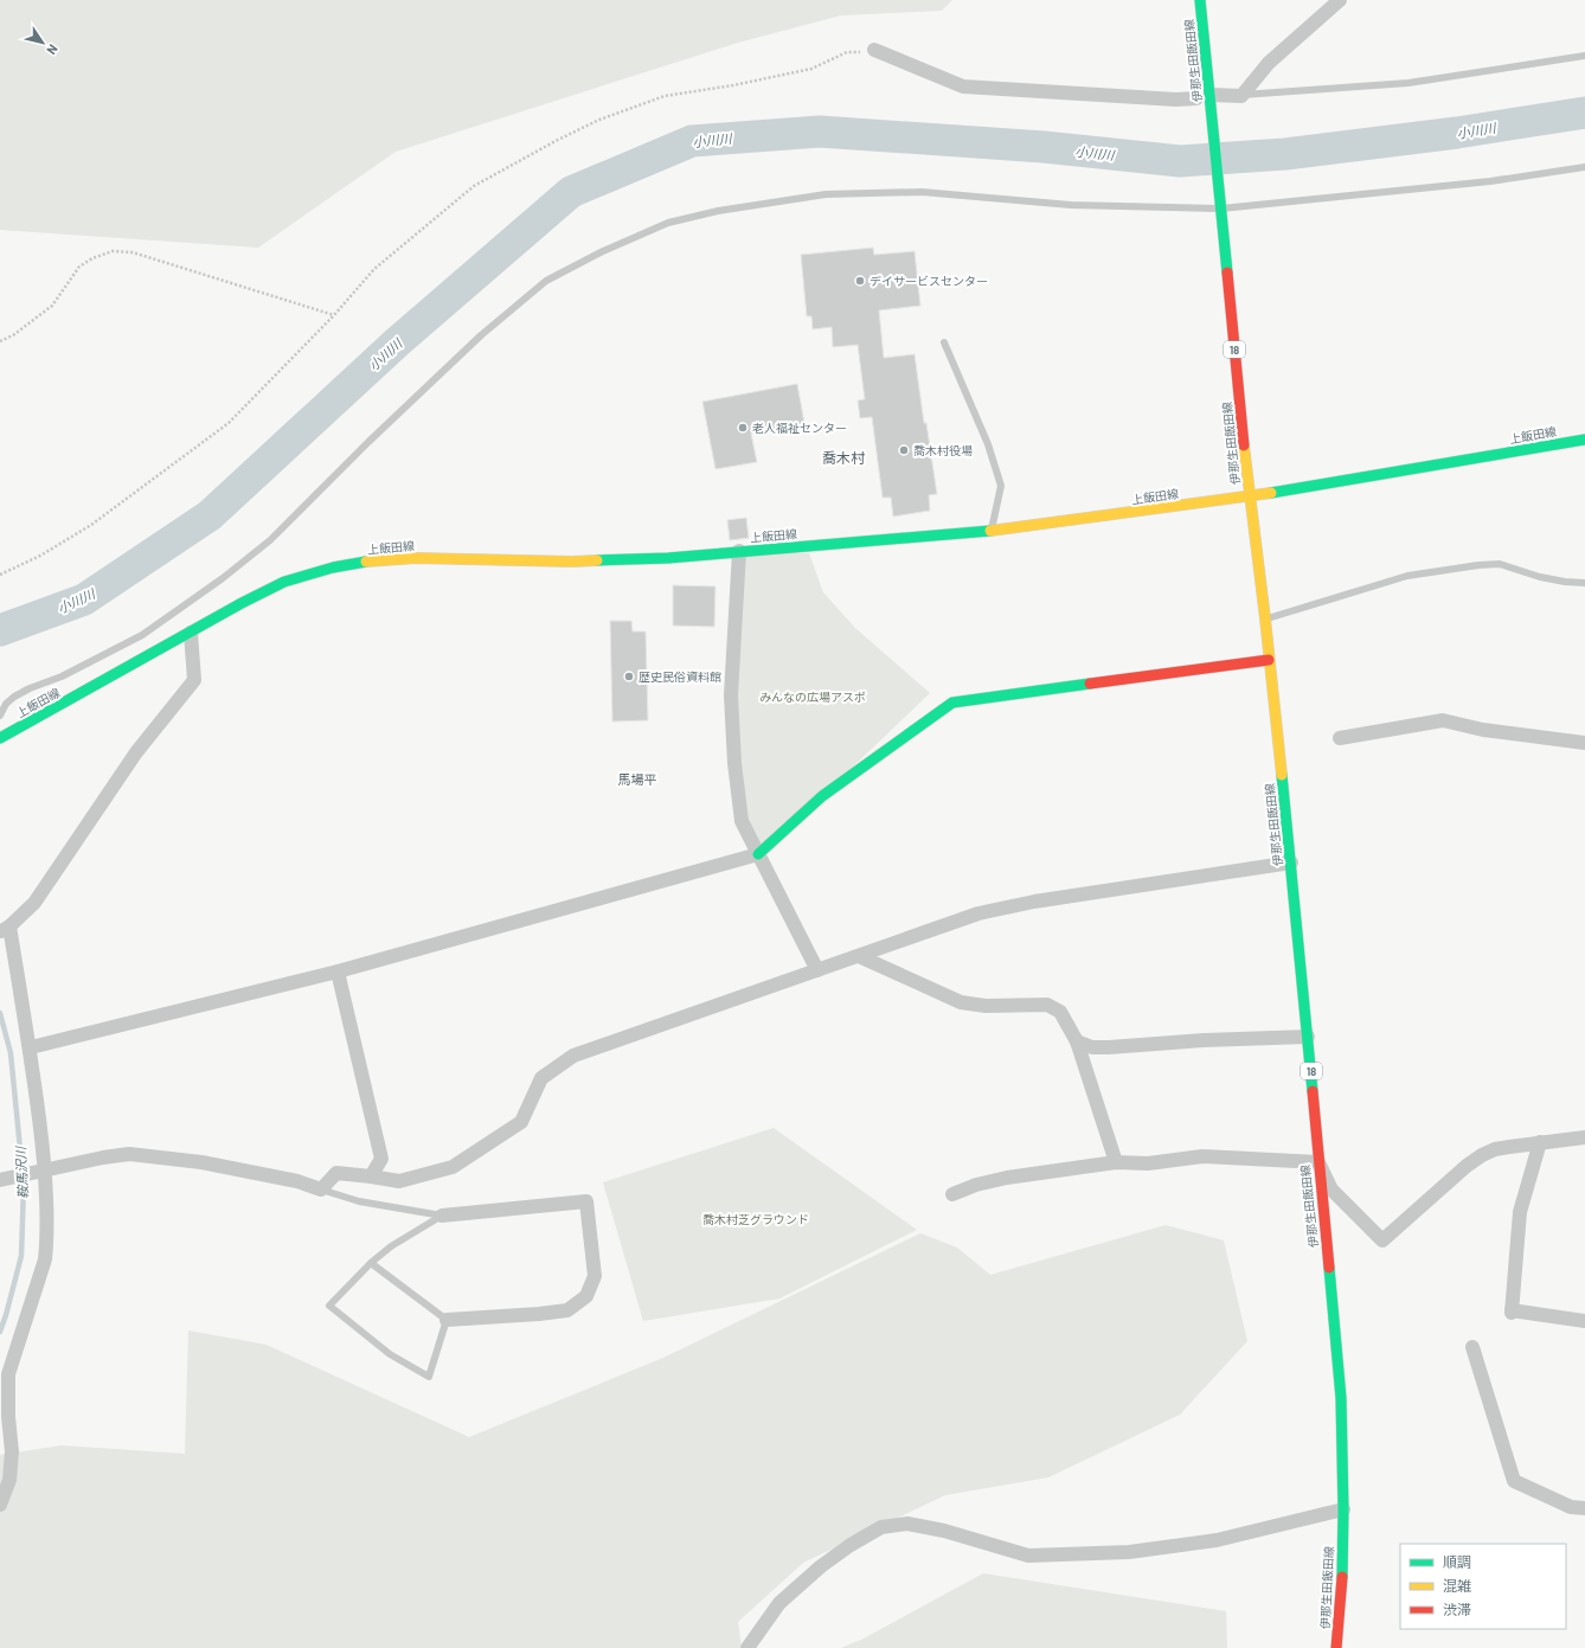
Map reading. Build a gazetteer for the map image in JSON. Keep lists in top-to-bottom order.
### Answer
{
  "streets": {
    "main road": ["伊那生田飯田線", "18", "上飯田線"]
  },
  "crossings": [
    ["伊那生田飯田線", "上飯田線"]
  ],
  "districts": ["喬木村", "馬場平"],
  "water": ["小川川", "鞍馬沢川"],
  "parks": ["みんなの広場アスボ", "喬木村芝グラウンド"],
  "places": [
    "デイサービスセンター",
    "老人福祉センター",
    "喬木村役場",
    "歴史民俗資料館"
  ],
  "legend": ["順調", "混雑", "渋滞"],
  "north": "bottom right"
}
